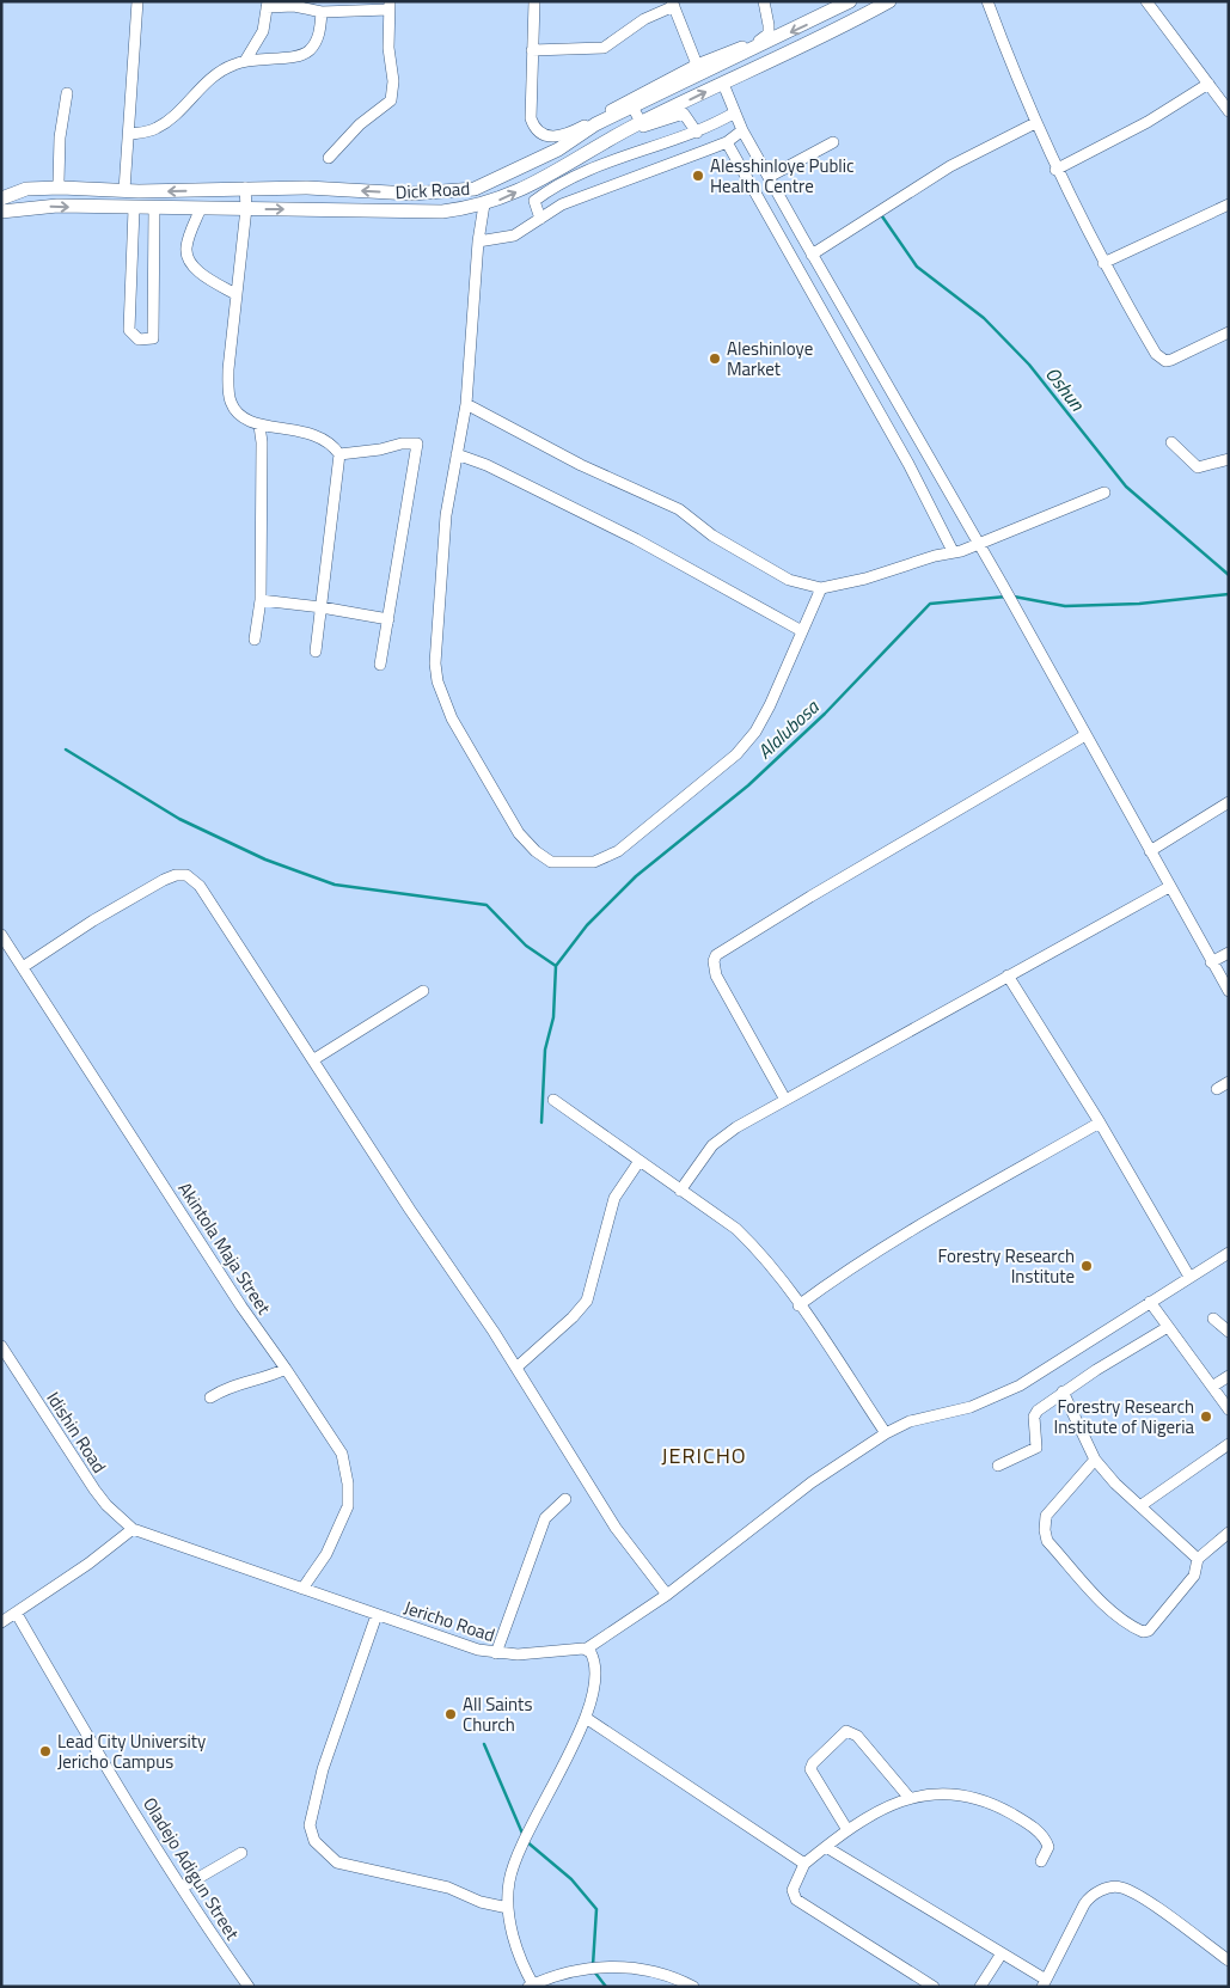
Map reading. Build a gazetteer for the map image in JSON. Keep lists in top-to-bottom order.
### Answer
{
  "streets": {
    "main road": ["Dick Road"],
    "street": [
      "Akintola Maja Street",
      "Idishin Road",
      "Jericho Road",
      "Oladejo Adigun Street"
    ]
  },
  "crossings": [
    ["Akintola Maja Street", "Jericho Road"],
    ["Idishin Road", "Jericho Road"]
  ],
  "districts": ["JERICHO"],
  "water": ["Oshun", "Alalubosa"],
  "places": [
    "Alesshinloye Public Health Centre",
    "Aleshinloye Market",
    "Forestry Research Institute",
    "Forestry Research Institute of Nigeria",
    "All Saints Church",
    "Lead City University Jericho Campus"
  ]
}
